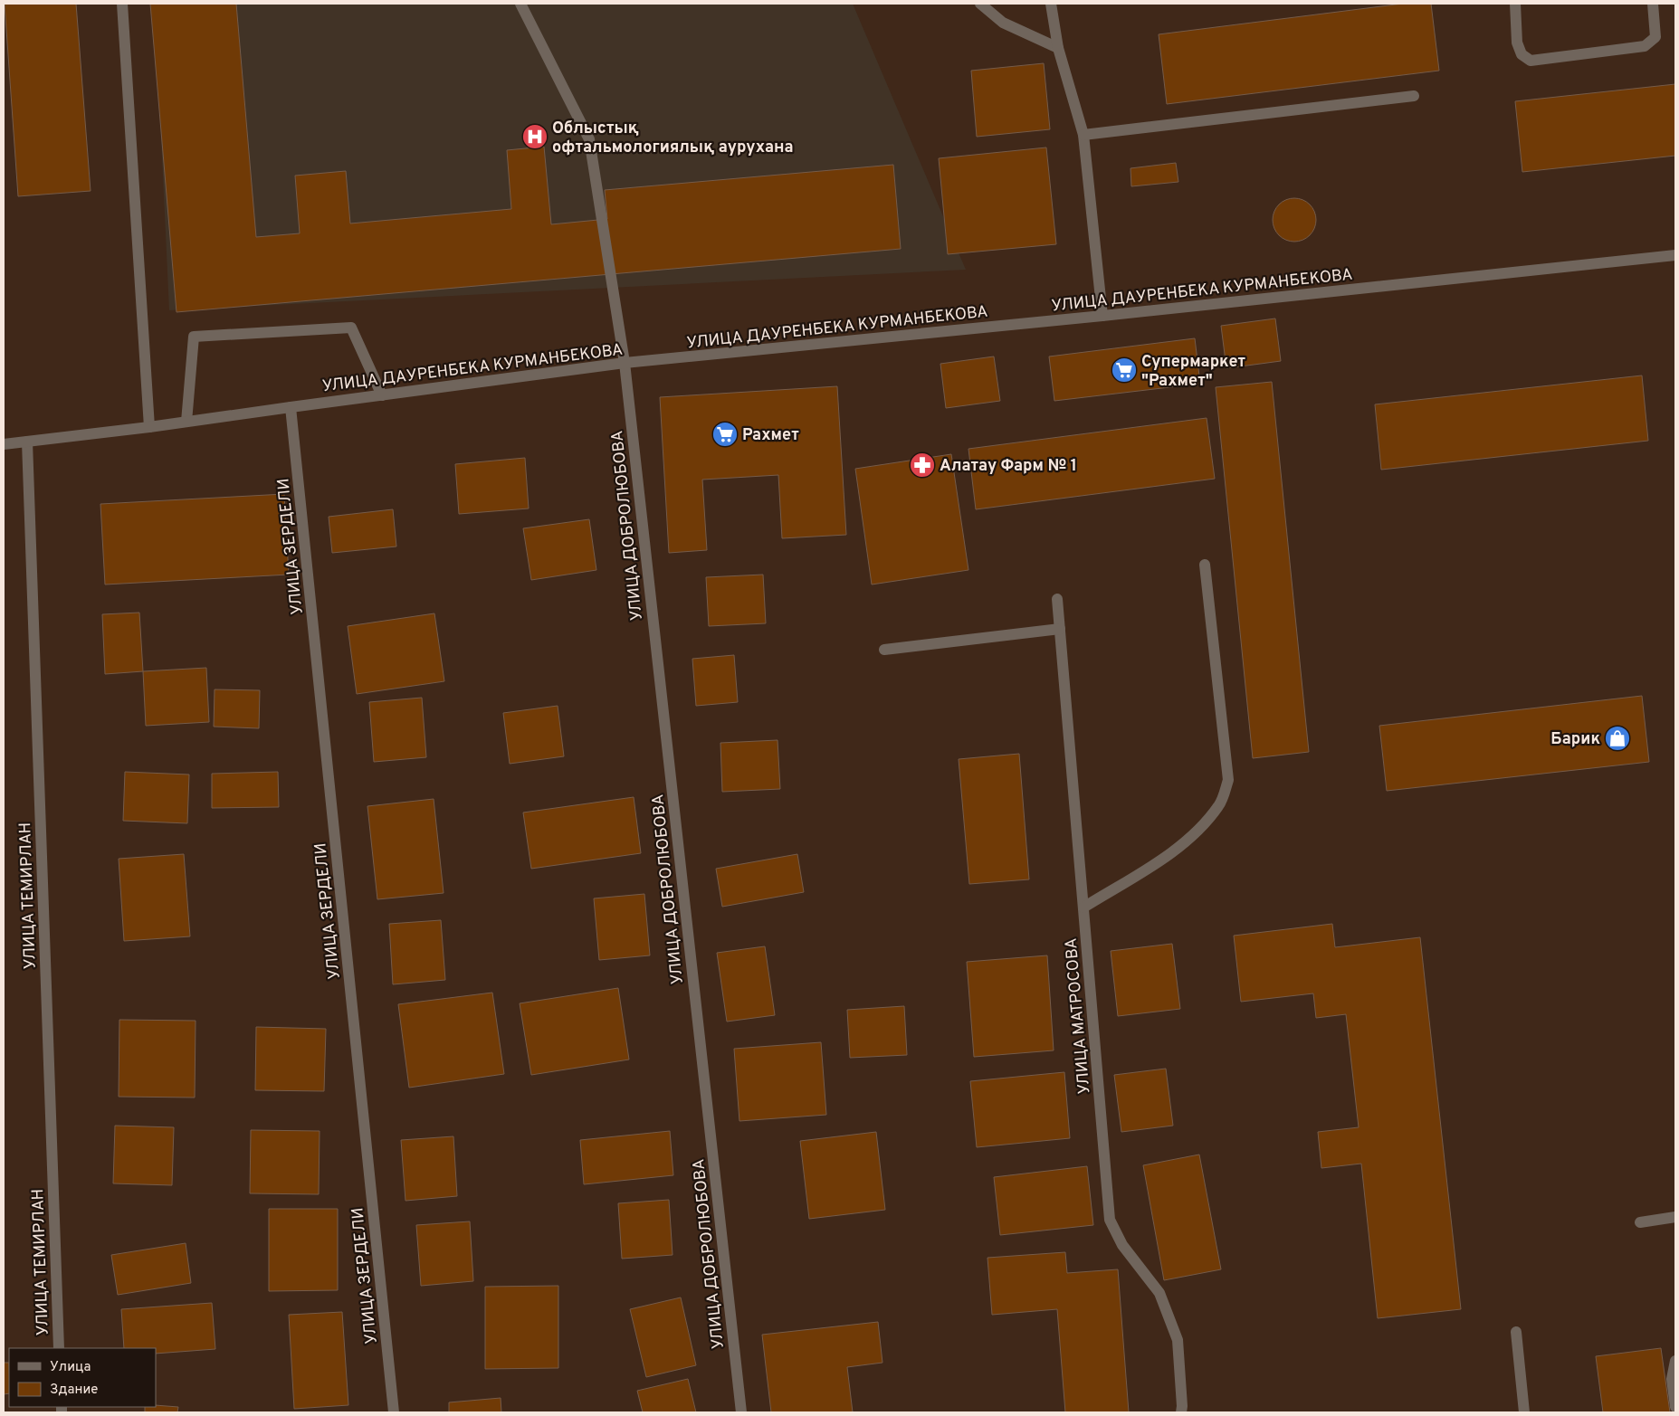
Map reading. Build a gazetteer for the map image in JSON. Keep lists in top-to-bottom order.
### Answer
{
  "streets": {
    "street": [
      "УЛИЦА ДАУРЕНБЕКА КУРМАНБЕКОВА",
      "УЛИЦА ДОБРОЛЮБОВА",
      "УЛИЦА ЗЕРДЕЛИ",
      "УЛИЦА ТЕМИРЛАН",
      "УЛИЦА МАТРОСОВА"
    ]
  },
  "crossings": [
    ["УЛИЦА ДАУРЕНБЕКА КУРМАНБЕКОВА", "УЛИЦА ДОБРОЛЮБОВА"],
    ["УЛИЦА ДАУРЕНБЕКА КУРМАНБЕКОВА", "УЛИЦА ЗЕРДЕЛИ"],
    ["УЛИЦА ДАУРЕНБЕКА КУРМАНБЕКОВА", "УЛИЦА ТЕМИРЛАН"]
  ],
  "places": {
    "hospital": ["Облыстық офтальмологиялық аурухана"],
    "supermarket": ["Супермаркет \"Рахмет\"", "Рахмет"],
    "pharmacy": ["Алатау Фарм № 1"],
    "shop": ["Барик"]
  },
  "legend": ["Улица", "Здание"]
}
